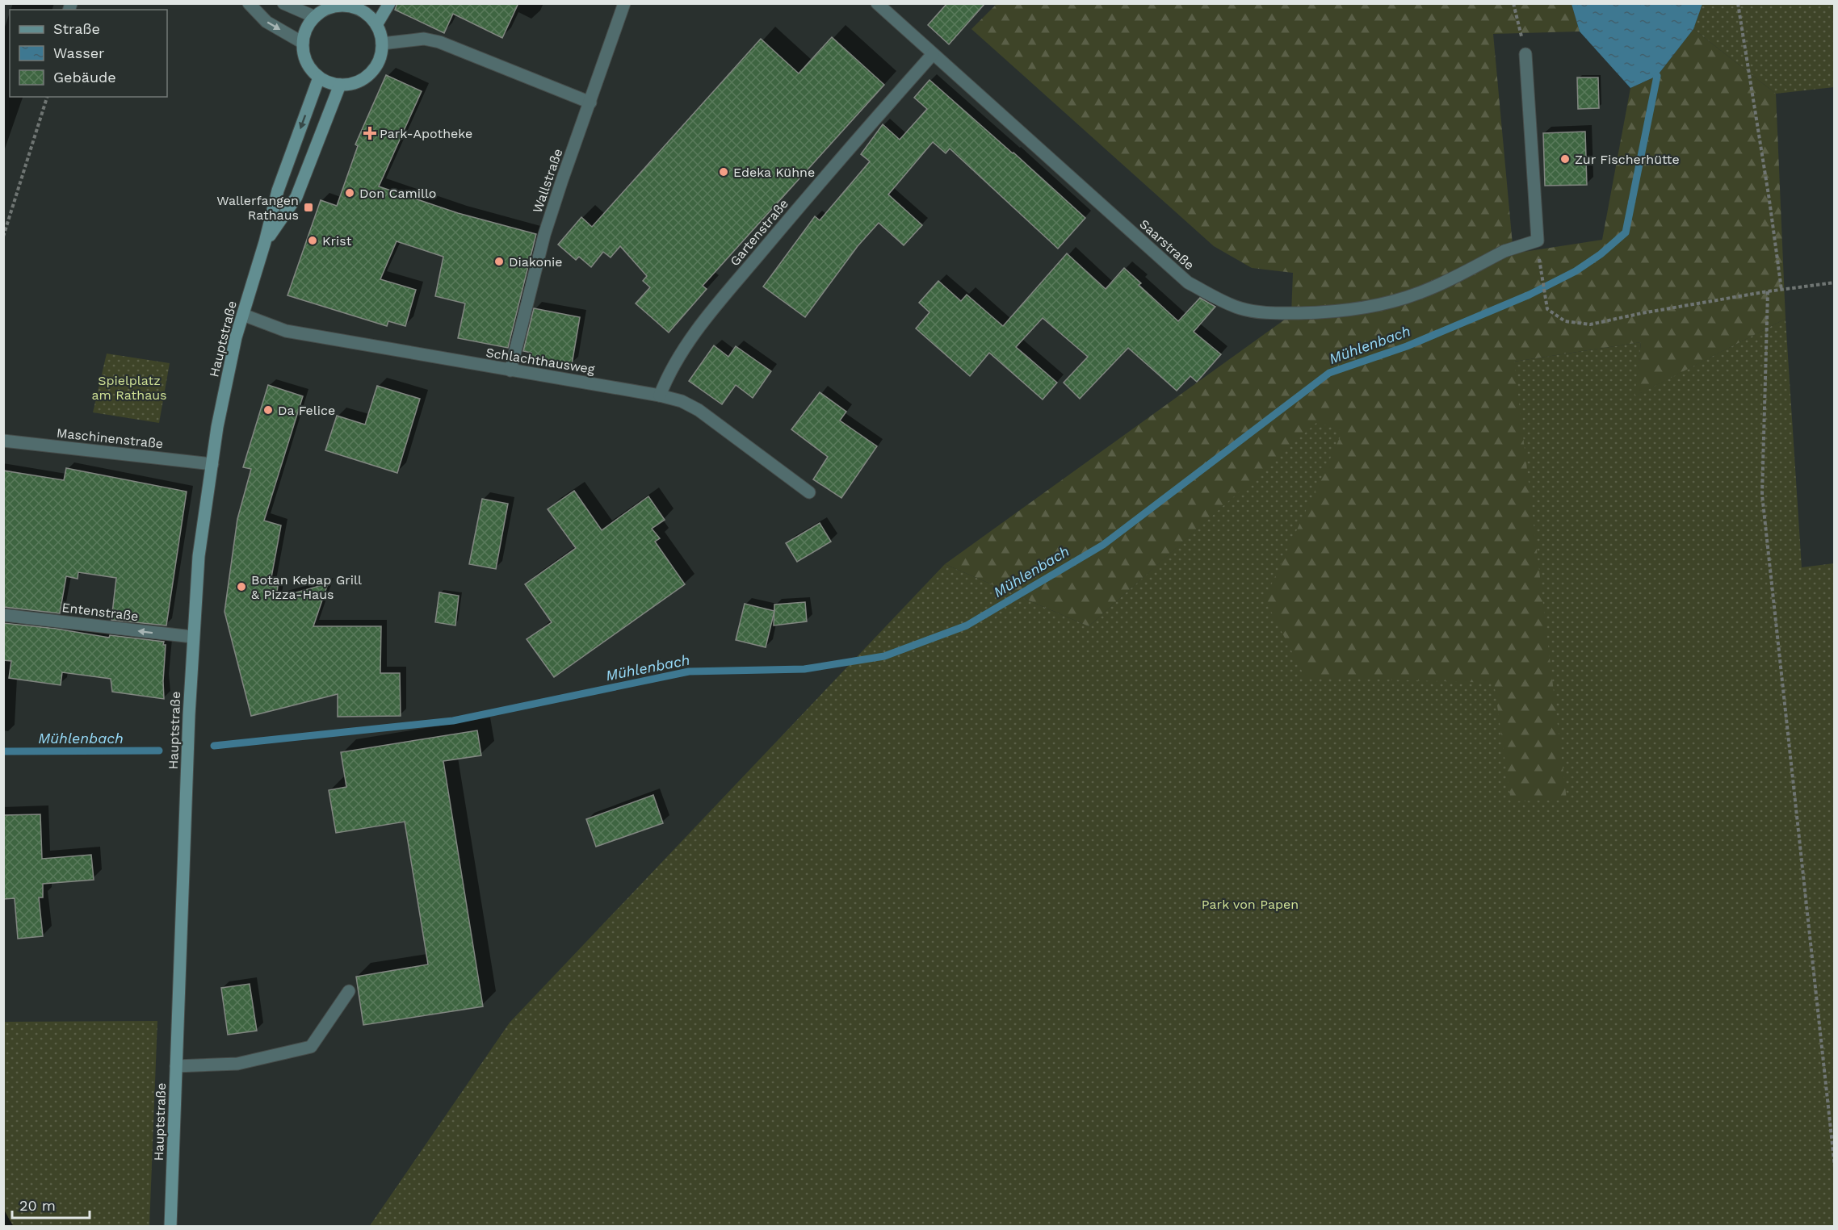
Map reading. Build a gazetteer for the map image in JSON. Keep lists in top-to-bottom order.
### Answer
{
  "streets": {
    "main road": ["Hauptstraße"],
    "street": [
      "Wallstraße",
      "Gartenstraße",
      "Saarstraße",
      "Schlachthausweg",
      "Maschinenstraße",
      "Entenstraße"
    ]
  },
  "crossings": [
    ["Wallstraße", "Schlachthausweg"],
    ["Gartenstraße", "Saarstraße"],
    ["Gartenstraße", "Schlachthausweg"],
    ["Hauptstraße", "Schlachthausweg"],
    ["Hauptstraße", "Maschinenstraße"],
    ["Hauptstraße", "Entenstraße"]
  ],
  "one_way": ["Entenstraße"],
  "water": ["Mühlenbach"],
  "parks": ["Spielplatz am Rathaus", "Park von Papen"],
  "places": {
    "health": ["Park-Apotheke"],
    "other": [
      "Zur Fischerhütte",
      "Edeka Kühne",
      "Don Camillo",
      "Krist",
      "Diakonie",
      "Da Felice",
      "Botan Kebap Grill & Pizza-Haus"
    ],
    "transit": ["Wallerfangen Rathaus"]
  },
  "legend": ["Straße", "Wasser", "Gebäude"],
  "scale_bar": "20 m"
}
